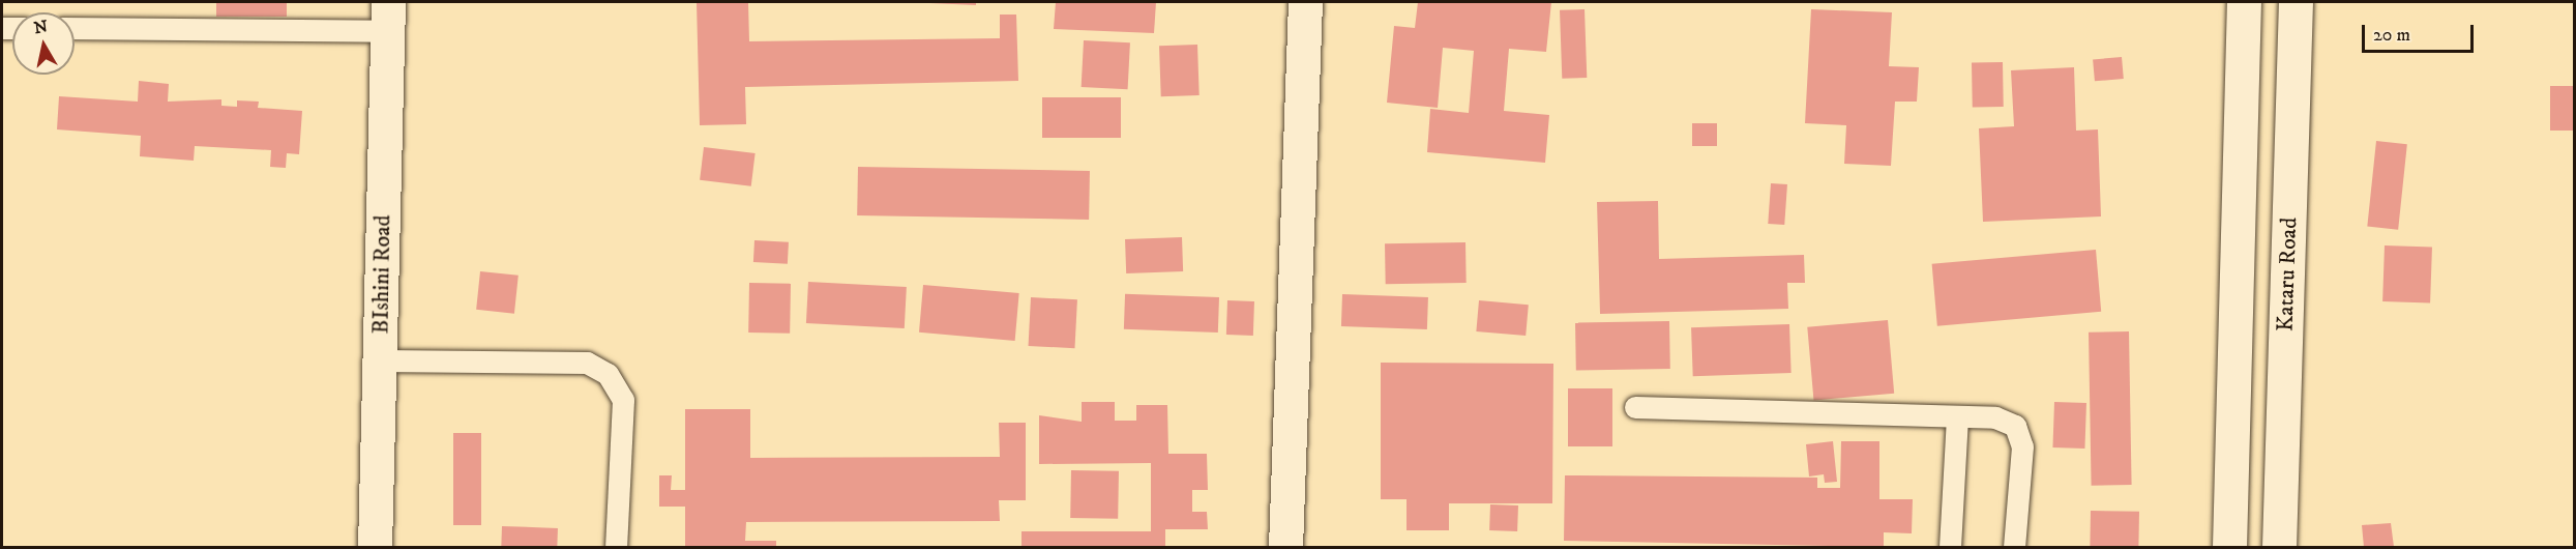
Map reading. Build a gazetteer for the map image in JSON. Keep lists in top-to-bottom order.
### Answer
{
  "streets": {
    "street": ["BIshini Road", "Kataru Road"]
  },
  "scale_bar": "20 m",
  "north": "top"
}
